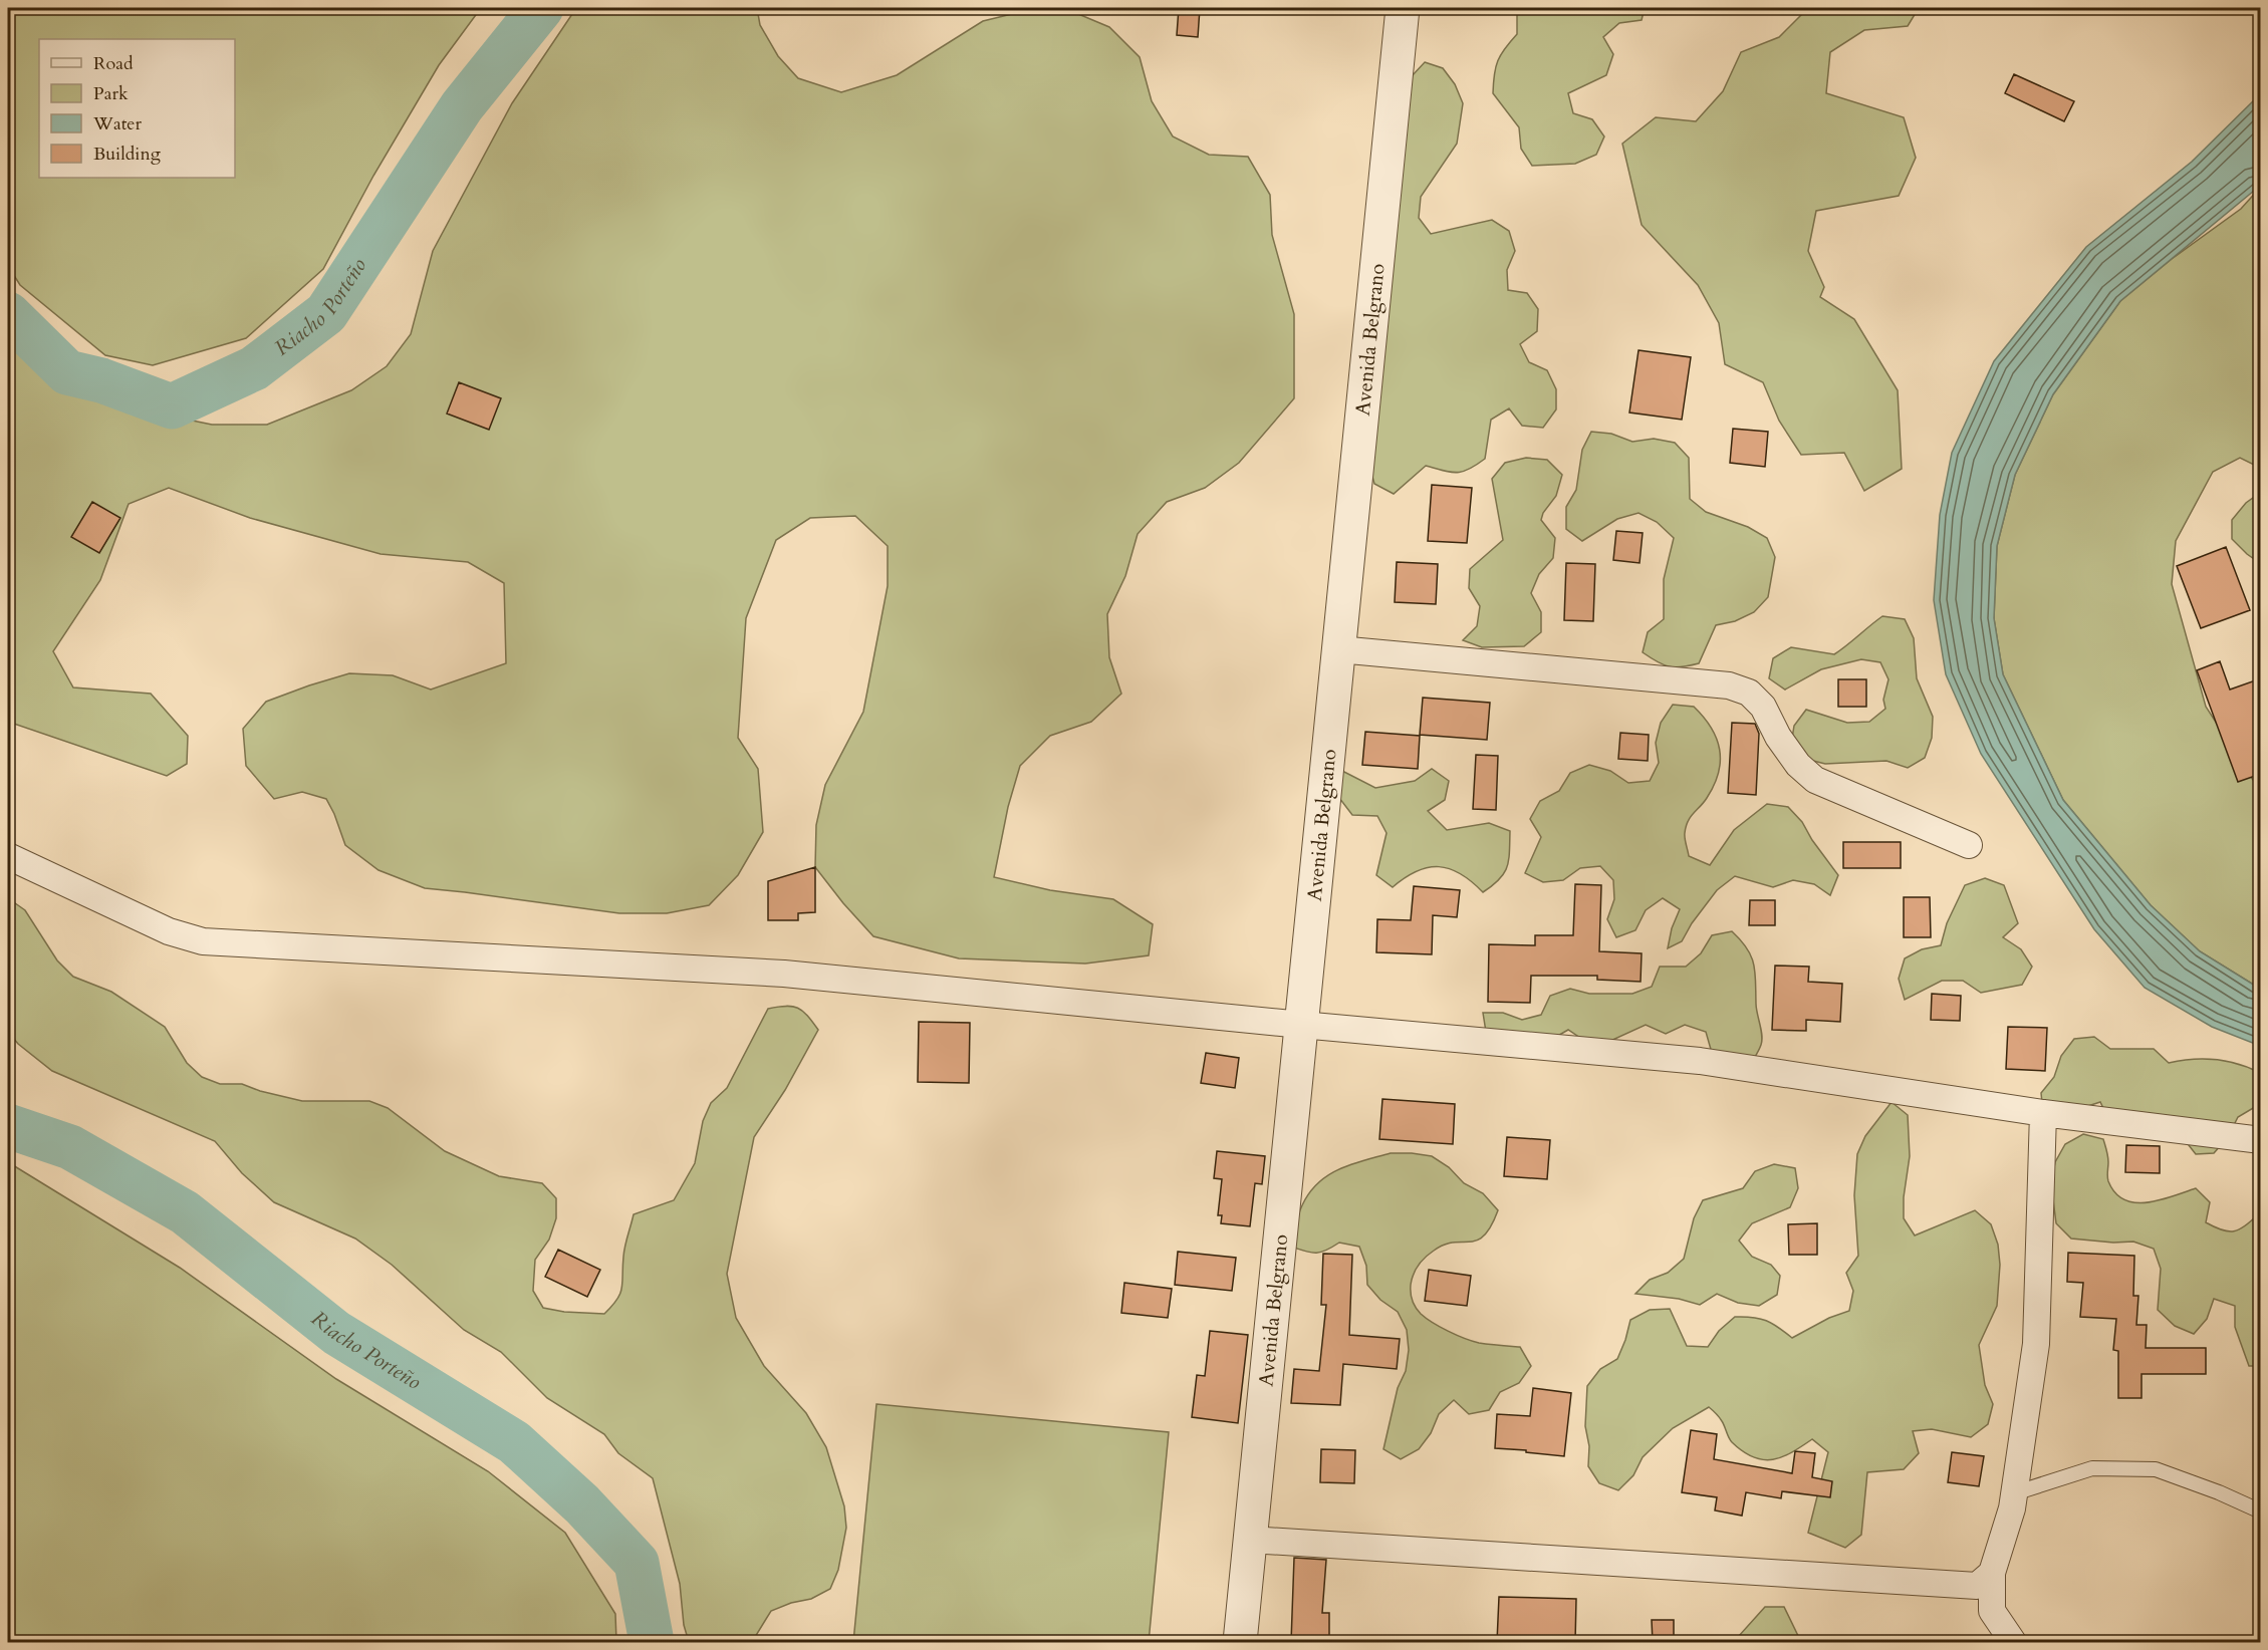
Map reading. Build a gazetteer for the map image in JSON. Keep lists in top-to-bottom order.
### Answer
{
  "streets": {
    "street": ["Avenida Belgrano"]
  },
  "water": ["Riacho Porteño"],
  "legend": [
    "Road",
    "Park",
    "Water",
    "Building"
  ]
}
